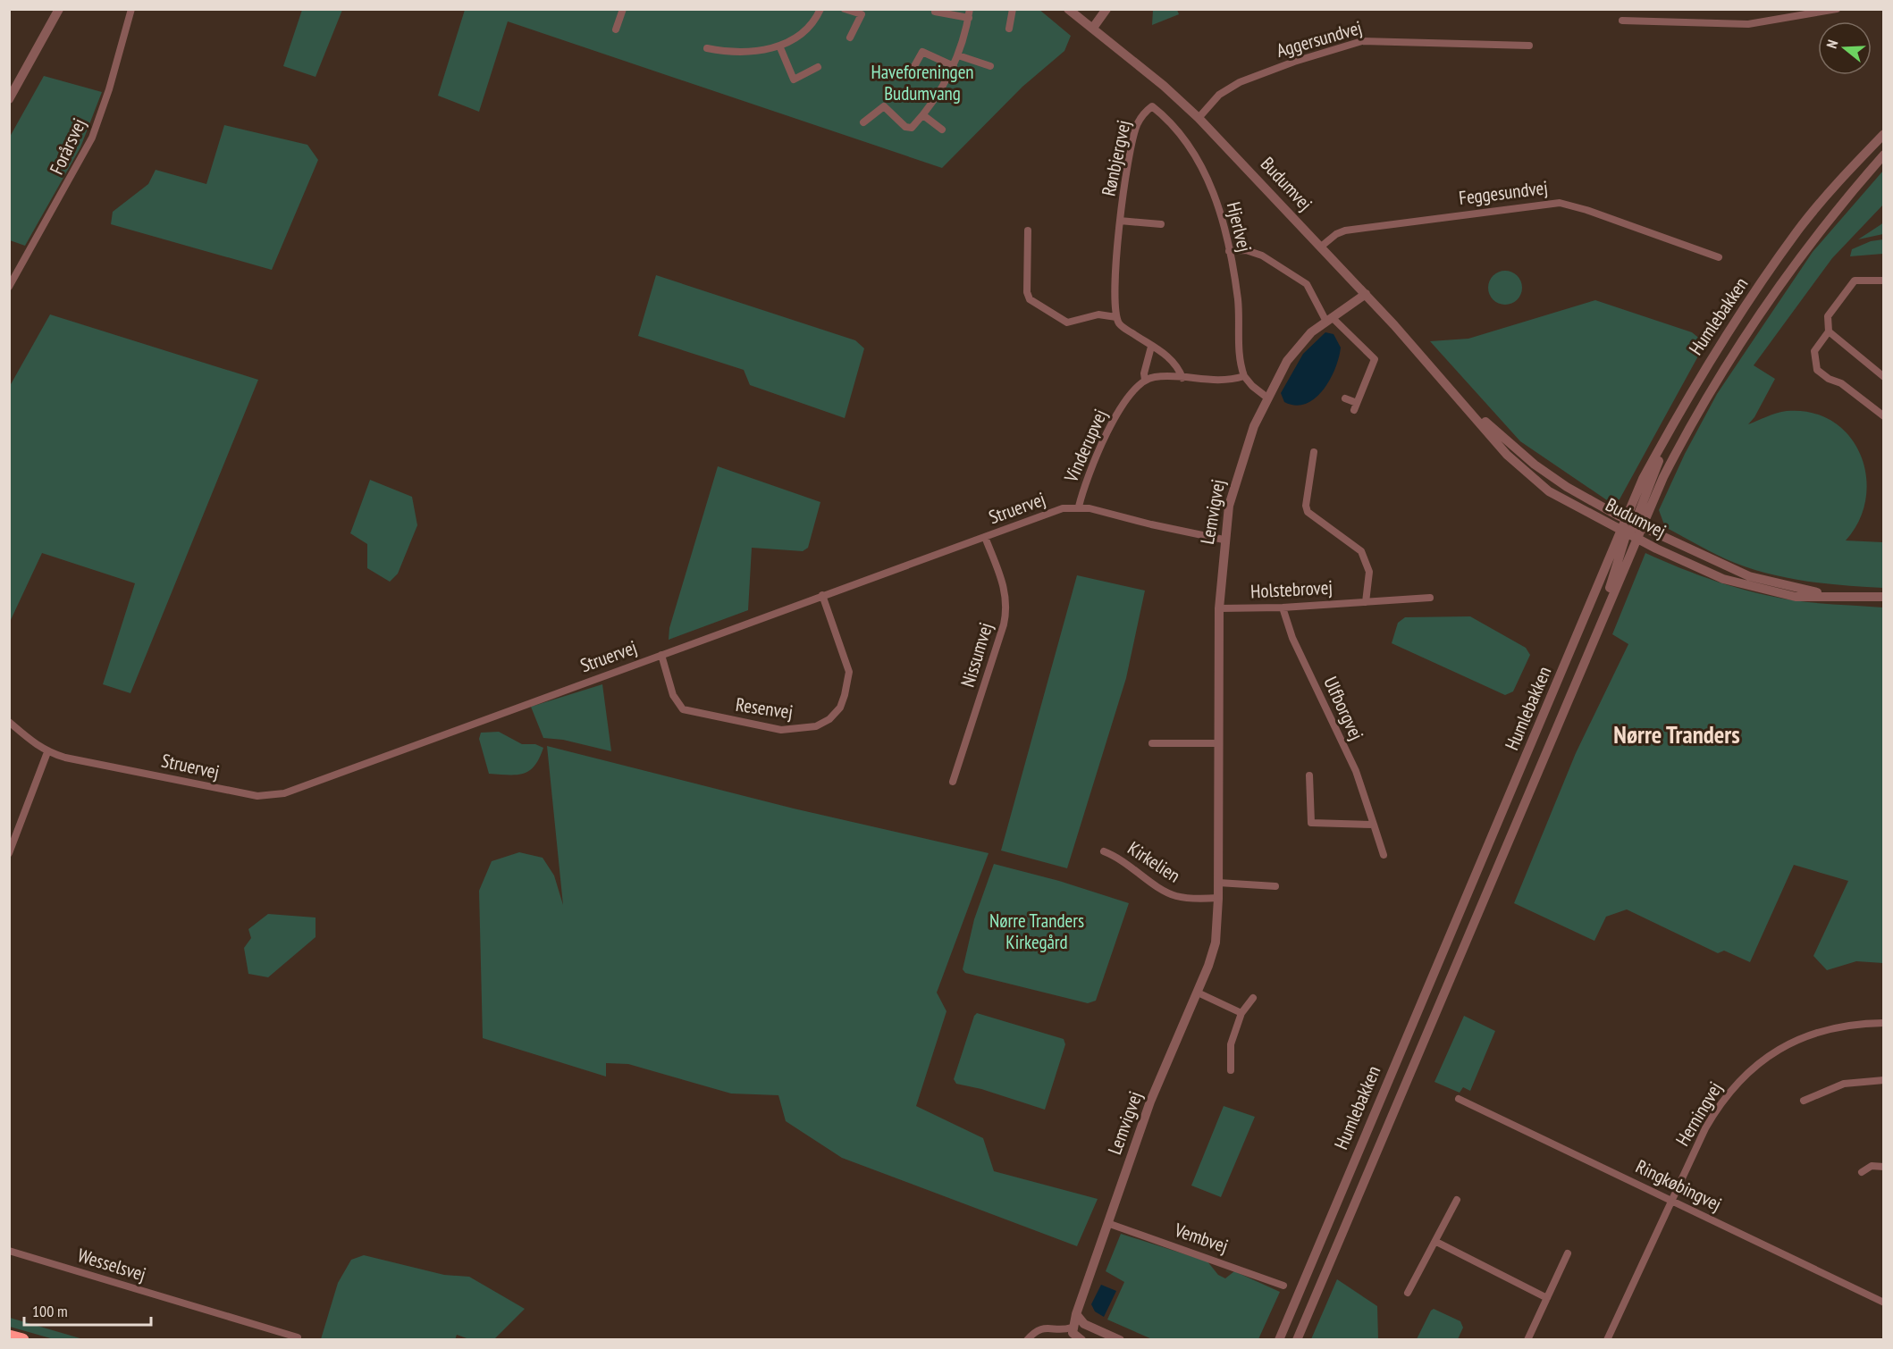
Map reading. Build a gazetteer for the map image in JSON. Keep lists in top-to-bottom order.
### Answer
{
  "streets": {
    "street": [
      "Aggersundvej",
      "Forårsvej",
      "Rønbjergvej",
      "Budumvej",
      "Feggesundvej",
      "Hjerlvej",
      "Humlebakken",
      "Vinderupvej",
      "Struervej",
      "Lemvigvej",
      "Holstebrovej",
      "Nissumvej",
      "Resenvej",
      "Ulfborgvej",
      "Kirkelien",
      "Herningvej",
      "Ringkøbingvej",
      "Vembvej",
      "Wesselsvej"
    ]
  },
  "crossings": [
    ["Aggersundvej", "Budumvej"],
    ["Rønbjergvej", "Hjerlvej"],
    ["Budumvej", "Feggesundvej"],
    ["Budumvej", "Humlebakken"],
    ["Budumvej", "Lemvigvej"],
    ["Vinderupvej", "Struervej"],
    ["Struervej", "Lemvigvej"],
    ["Struervej", "Nissumvej"],
    ["Struervej", "Resenvej"],
    ["Lemvigvej", "Holstebrovej"],
    ["Lemvigvej", "Kirkelien"],
    ["Lemvigvej", "Vembvej"],
    ["Holstebrovej", "Ulfborgvej"],
    ["Herningvej", "Ringkøbingvej"]
  ],
  "districts": ["Nørre Tranders"],
  "parks": ["Haveforeningen Budumvang", "Nørre Tranders Kirkegård"],
  "scale_bar": "100 m",
  "north": "left"
}
